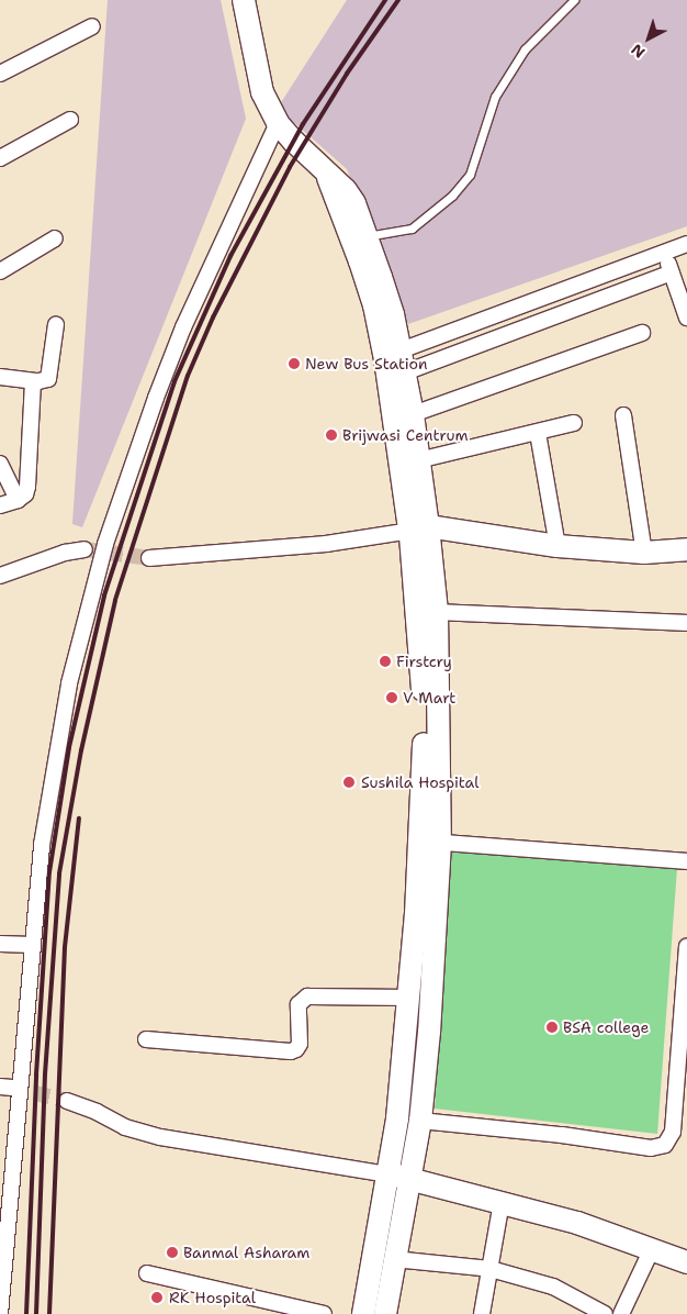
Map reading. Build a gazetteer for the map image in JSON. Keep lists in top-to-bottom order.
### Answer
{
  "places": [
    "New Bus Station",
    "Brijwasi Centrum",
    "Firstcry",
    "V Mart",
    "Sushila Hospital",
    "BSA college",
    "Banmal Asharam",
    "RK Hospital"
  ],
  "north": "bottom left"
}
